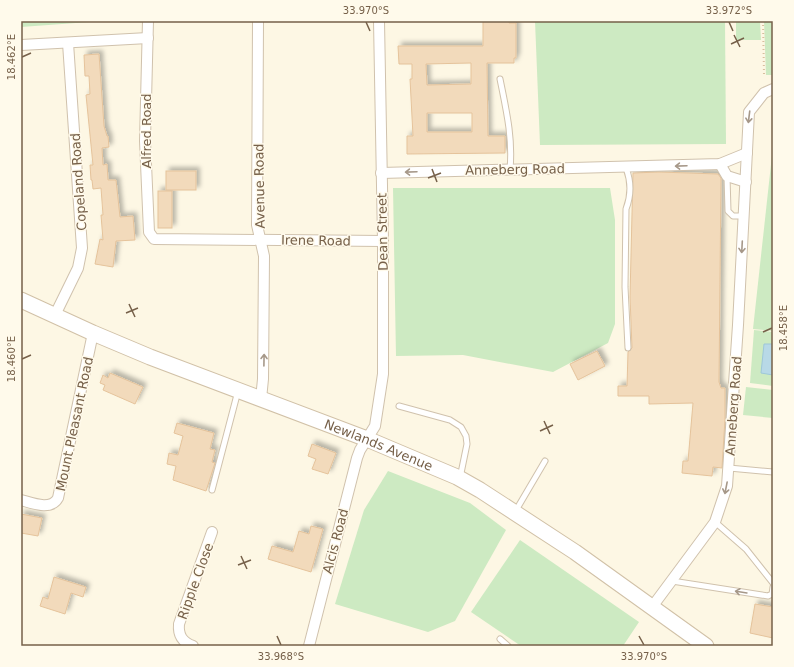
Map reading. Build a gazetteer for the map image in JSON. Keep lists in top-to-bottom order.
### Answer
{
  "streets": {
    "main road": ["Newlands Avenue"],
    "street": [
      "Alfred Road",
      "Anneberg Road",
      "Copeland Road",
      "Avenue Road",
      "Dean Street",
      "Irene Road",
      "Mount Pleasant Road",
      "Alcis Road",
      "Ripple Close"
    ]
  },
  "crossings": [
    ["Alfred Road", "Irene Road"],
    ["Anneberg Road", "Dean Street"],
    ["Anneberg Road", "Newlands Avenue"],
    ["Copeland Road", "Newlands Avenue"],
    ["Avenue Road", "Irene Road"],
    ["Avenue Road", "Newlands Avenue"],
    ["Dean Street", "Irene Road"],
    ["Dean Street", "Newlands Avenue"],
    ["Dean Street", "Alcis Road"],
    ["Mount Pleasant Road", "Newlands Avenue"],
    ["Newlands Avenue", "Alcis Road"]
  ],
  "one_way": ["Avenue Road"],
  "coordinates": [
    "33.970°S",
    "33.972°S",
    "18.462°E",
    "18.458°E",
    "18.460°E",
    "33.968°S"
  ]
}
